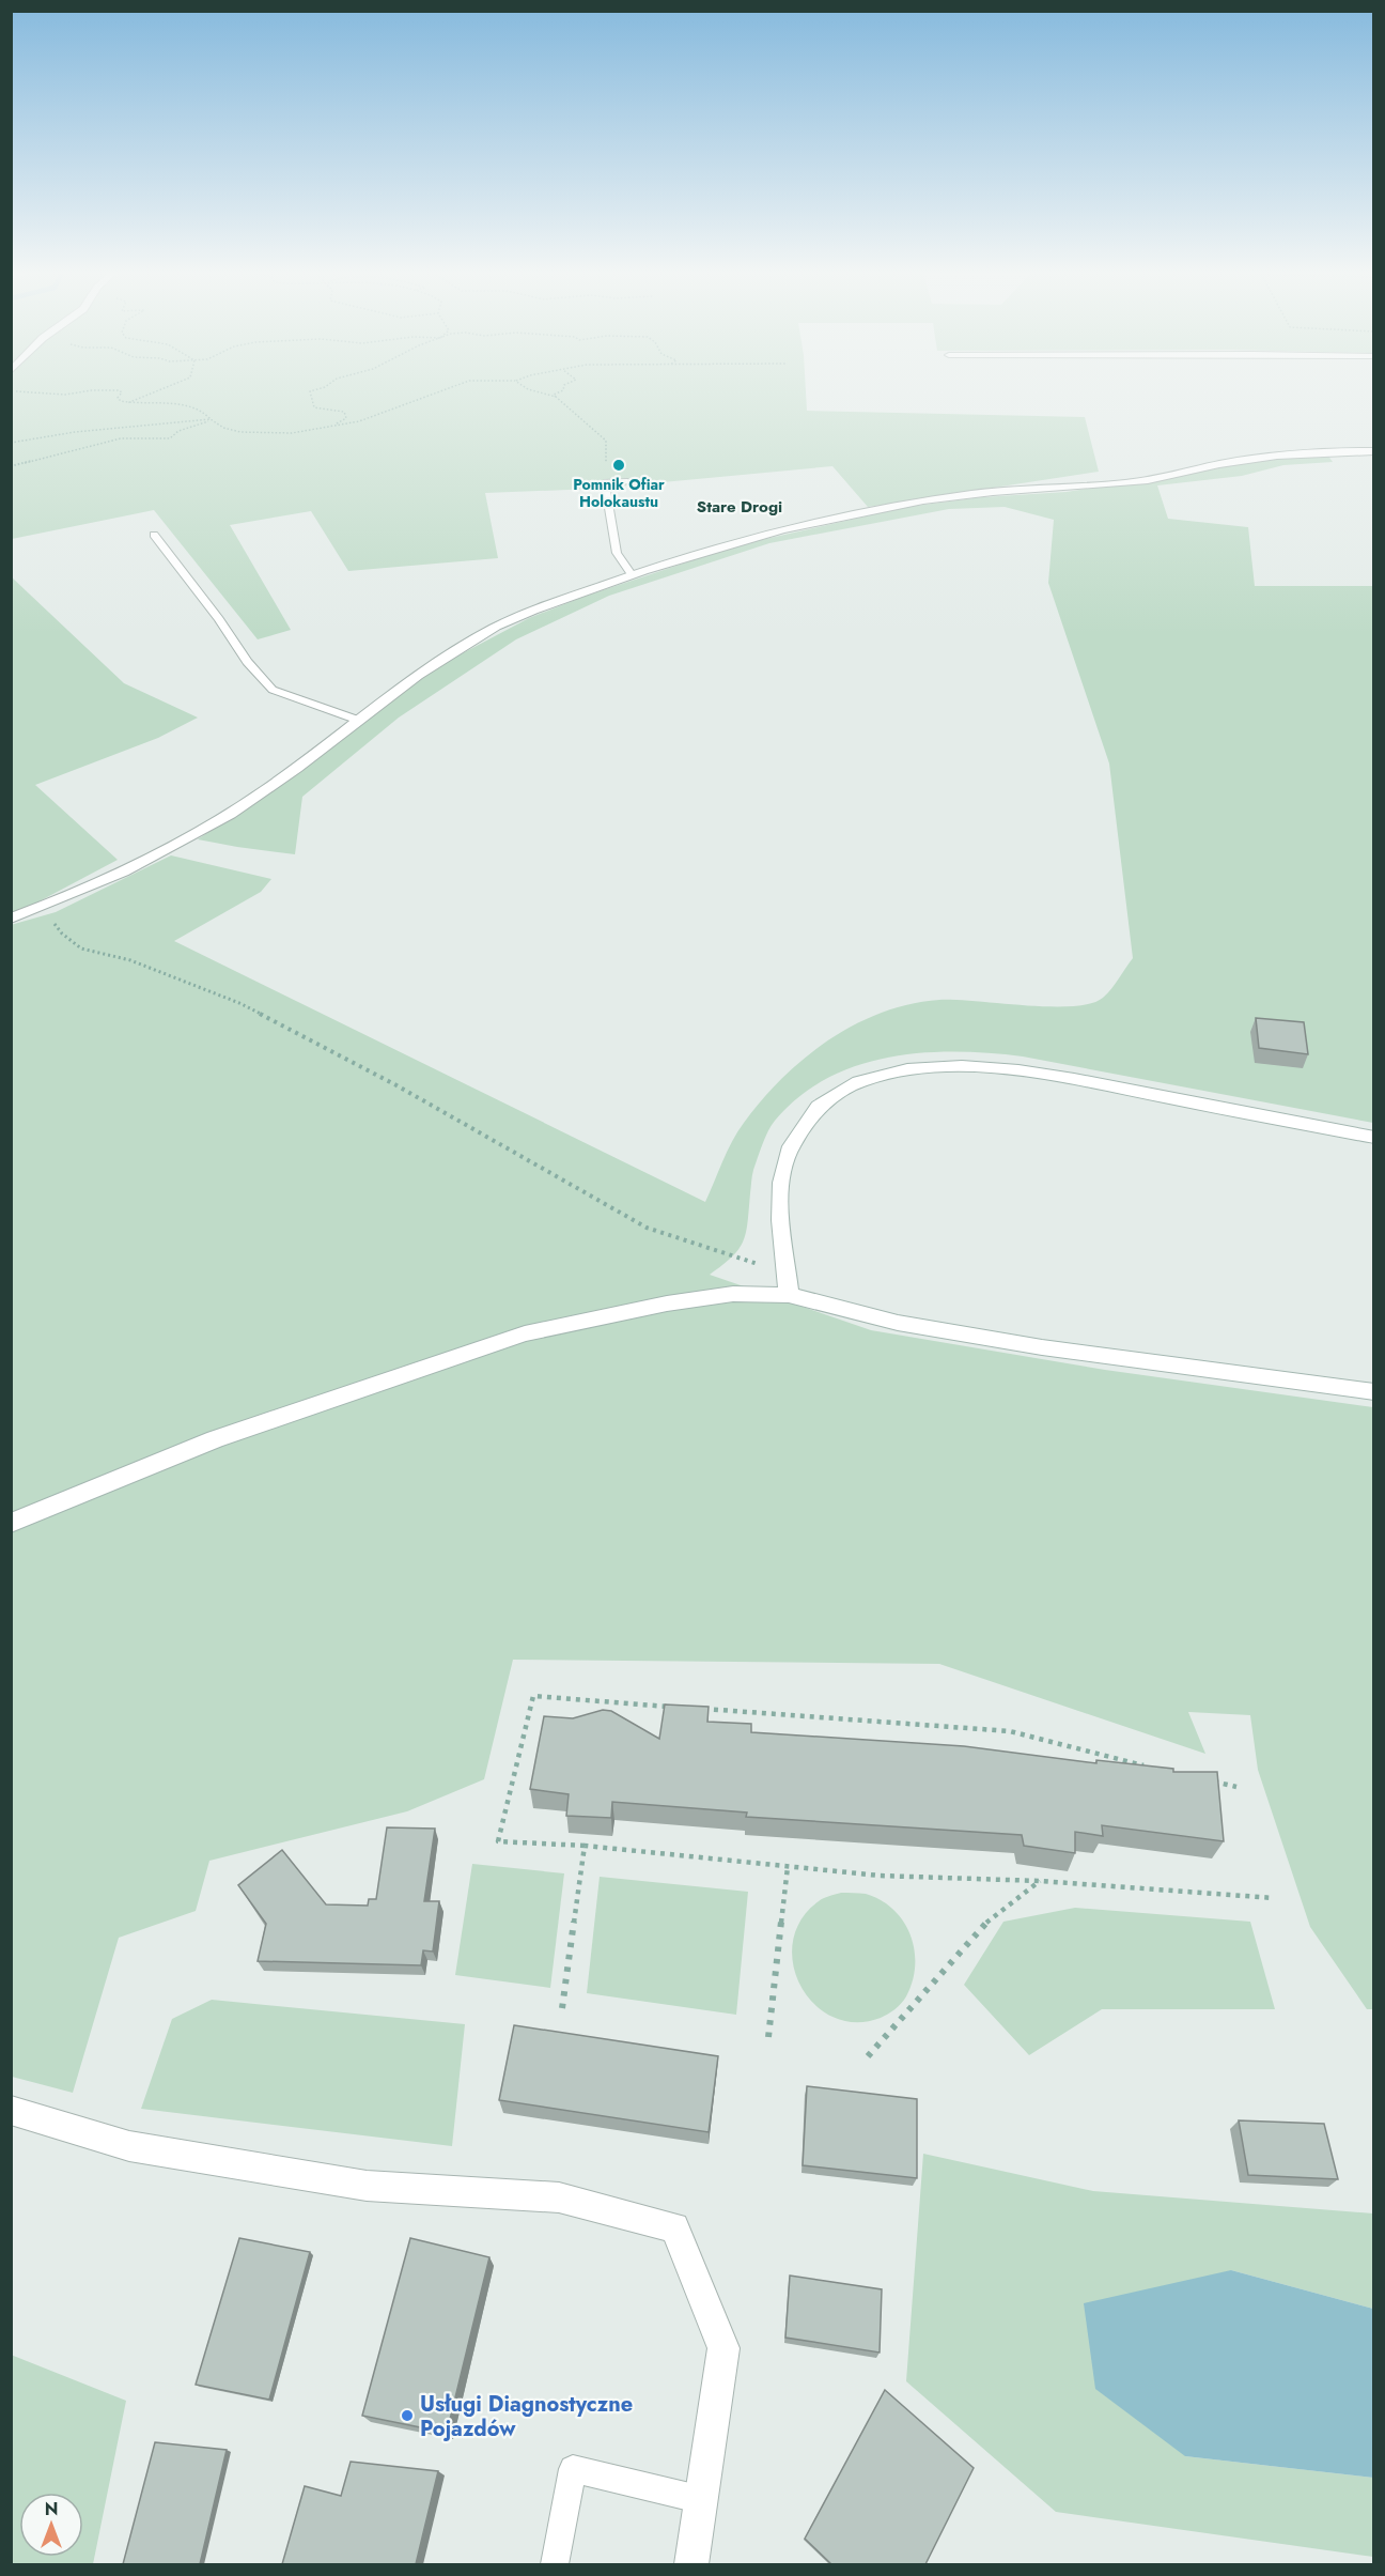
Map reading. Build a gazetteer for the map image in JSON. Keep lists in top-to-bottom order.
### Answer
{
  "districts": ["Stare Drogi"],
  "places": ["Pomnik Ofiar Holokaustu", "Usługi Diagnostyczne Pojazdów"],
  "north": "top"
}
